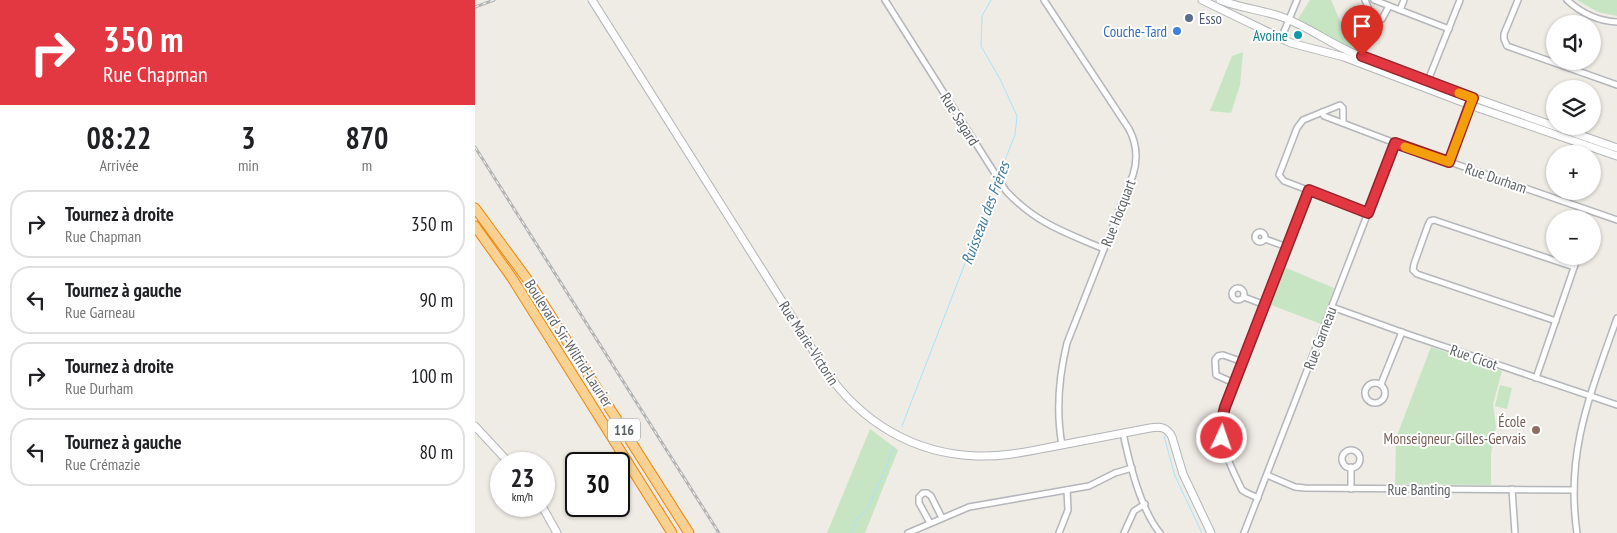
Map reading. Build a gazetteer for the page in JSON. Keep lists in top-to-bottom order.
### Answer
{
  "streets": {
    "highway": ["Boulevard Sir-Wilfrid-Laurier", "116"],
    "street": [
      "Rue Sagard",
      "Rue Durham",
      "Rue Hocquart",
      "Rue Garneau",
      "Rue Marie-Victorin",
      "Rue Cicot",
      "Rue Banting"
    ]
  },
  "crossings": [
    ["Rue Sagard", "Rue Hocquart"],
    ["Rue Durham", "Rue Garneau"],
    ["Rue Hocquart", "Rue Marie-Victorin"],
    ["Rue Garneau", "Rue Cicot"],
    ["Rue Garneau", "Rue Banting"]
  ],
  "water": ["Ruisseau des Frères"],
  "places": [
    "Esso",
    "Couche-Tard",
    "Avoine",
    "École Monseigneur-Gilles-Gervais"
  ],
  "page": {
    "turn": ["350 m", "Rue Chapman"],
    "map_buttons": ["+", "−"],
    "eta": [
      "08:22",
      "Arrivée",
      "3",
      "min",
      "870",
      "m"
    ],
    "list": [
      {
        "name": "Tournez à droite",
        "note": "Rue Chapman",
        "value": "350 m"
      },
      {
        "name": "Tournez à gauche",
        "note": "Rue Garneau",
        "value": "90 m"
      },
      {
        "name": "Tournez à droite",
        "note": "Rue Durham",
        "value": "100 m"
      },
      {
        "name": "Tournez à gauche",
        "note": "Rue Crémazie",
        "value": "80 m"
      }
    ],
    "speed": "23 km/h",
    "limit": "30"
  }
}
